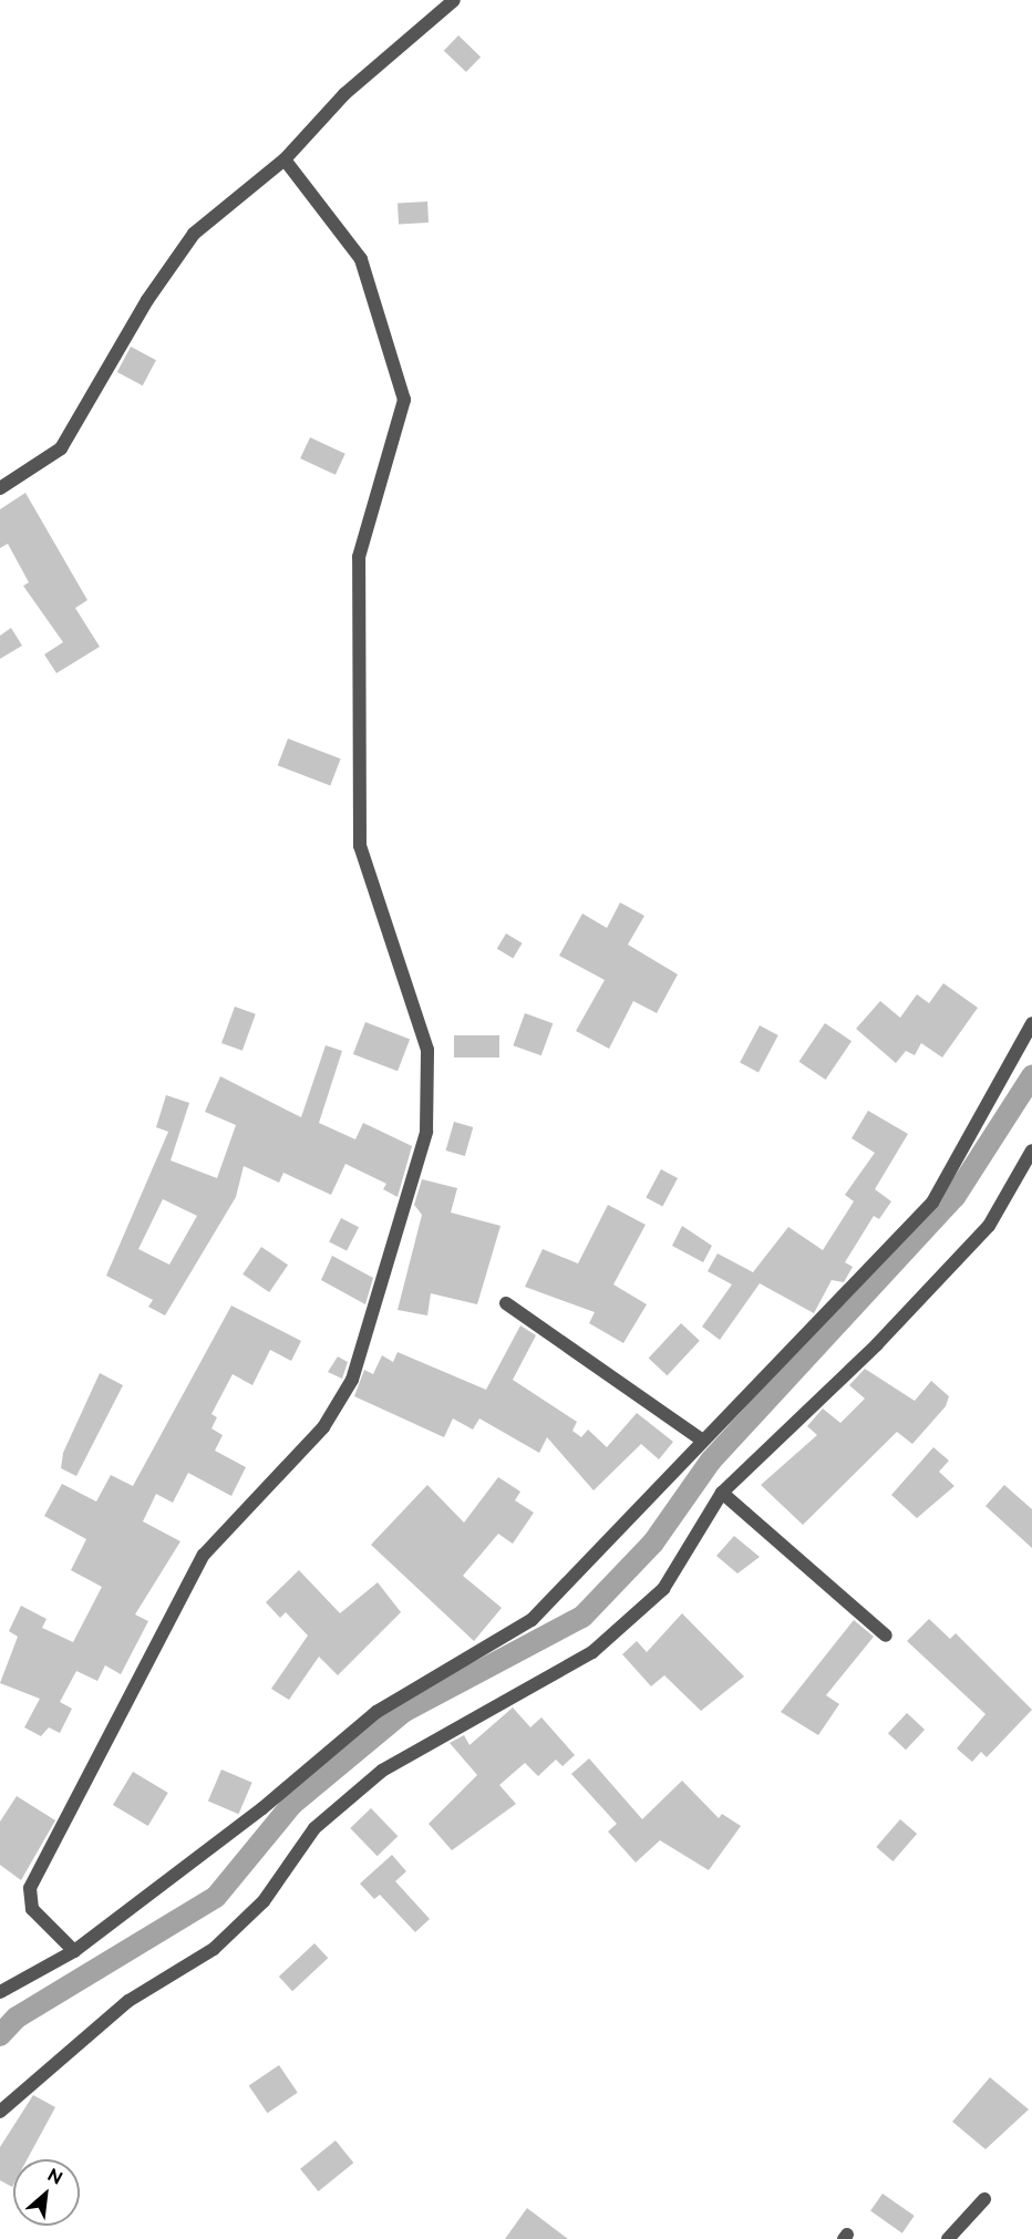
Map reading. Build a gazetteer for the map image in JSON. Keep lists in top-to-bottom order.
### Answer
{
  "north": "top right"
}
